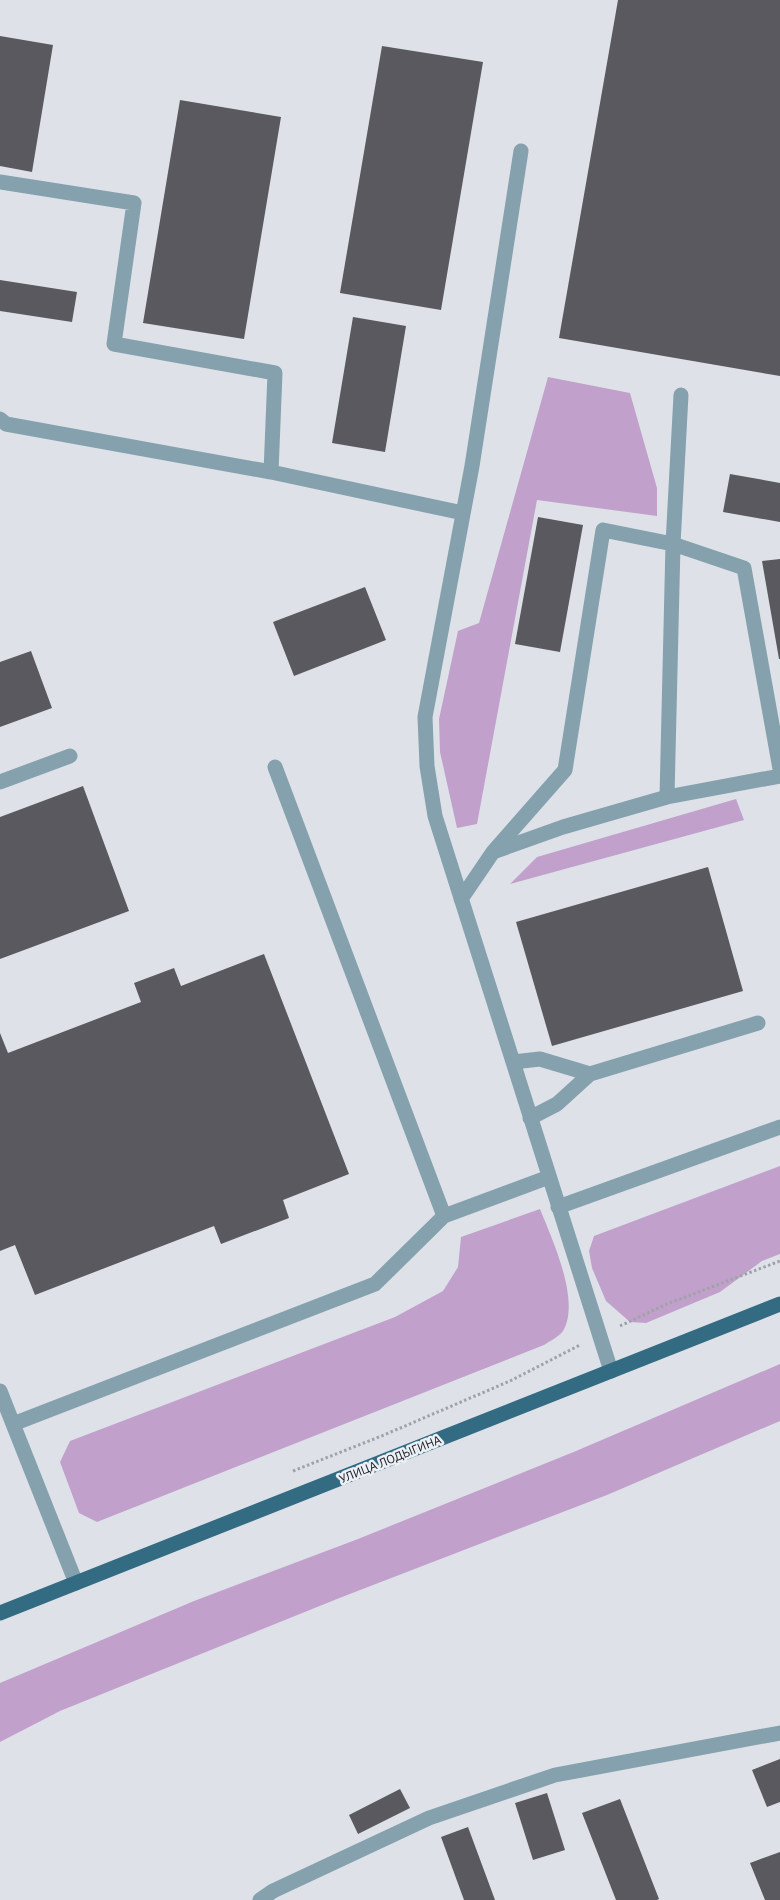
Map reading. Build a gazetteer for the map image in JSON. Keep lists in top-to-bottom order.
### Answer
{
  "streets": {
    "main road": ["УЛИЦА ЛОДЫГИНА"]
  }
}
